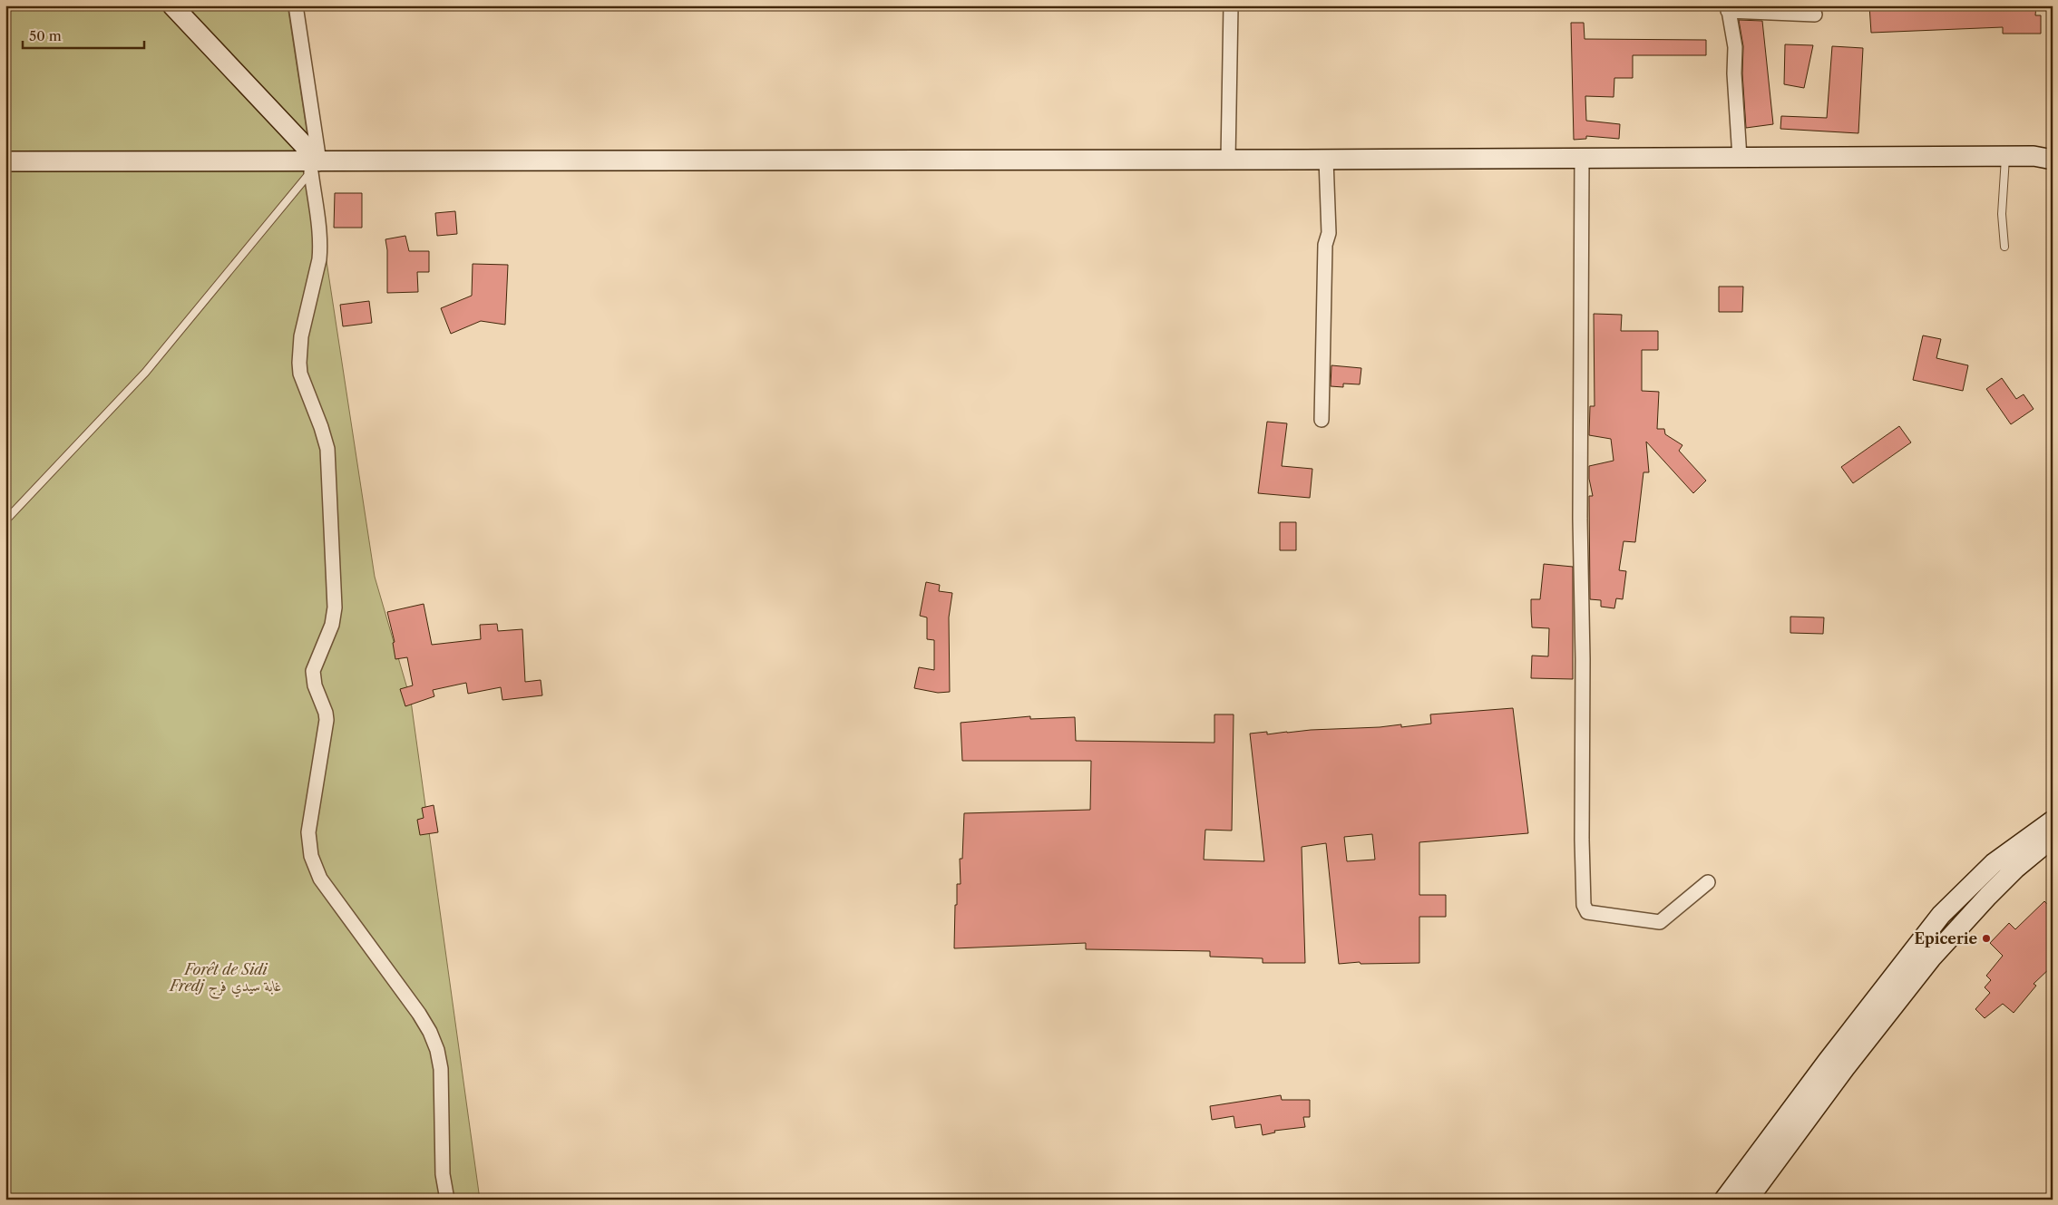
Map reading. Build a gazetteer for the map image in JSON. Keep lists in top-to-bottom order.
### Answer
{
  "parks": ["Forêt de Sidi Fredj غابة سيدي فرج"],
  "places": ["Epicerie"],
  "scale_bar": "50 m"
}
